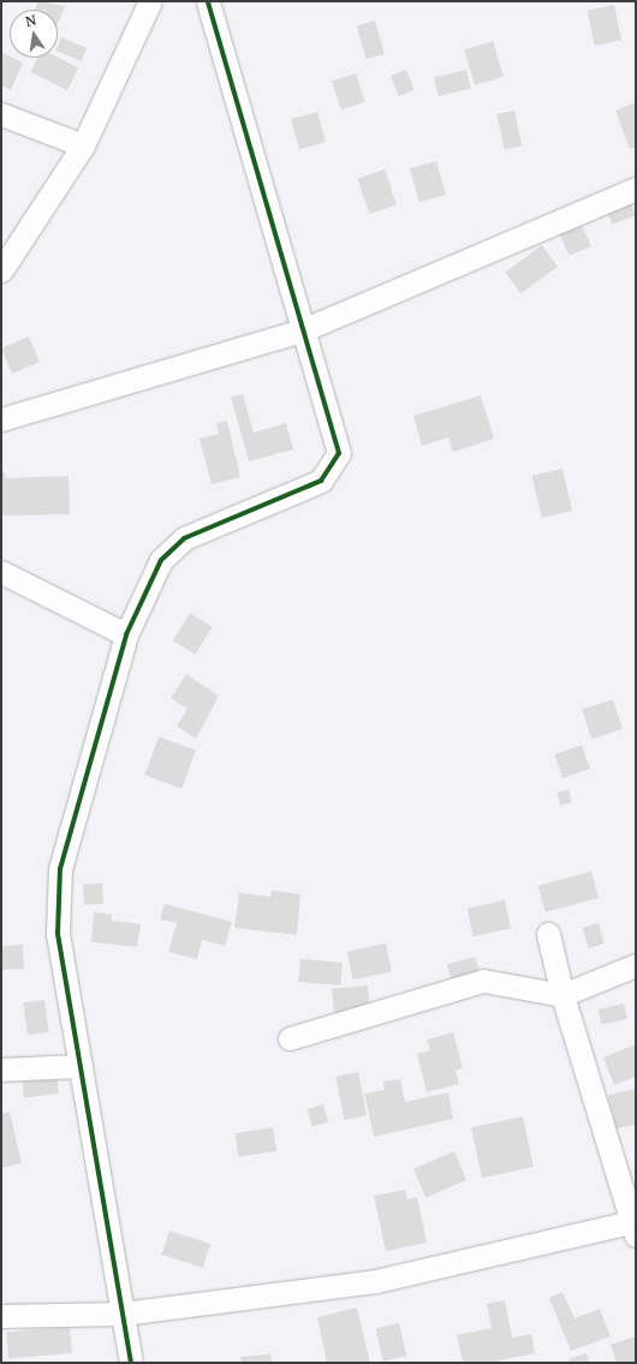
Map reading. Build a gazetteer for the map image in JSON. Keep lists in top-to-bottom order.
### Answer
{
  "north": "top"
}
